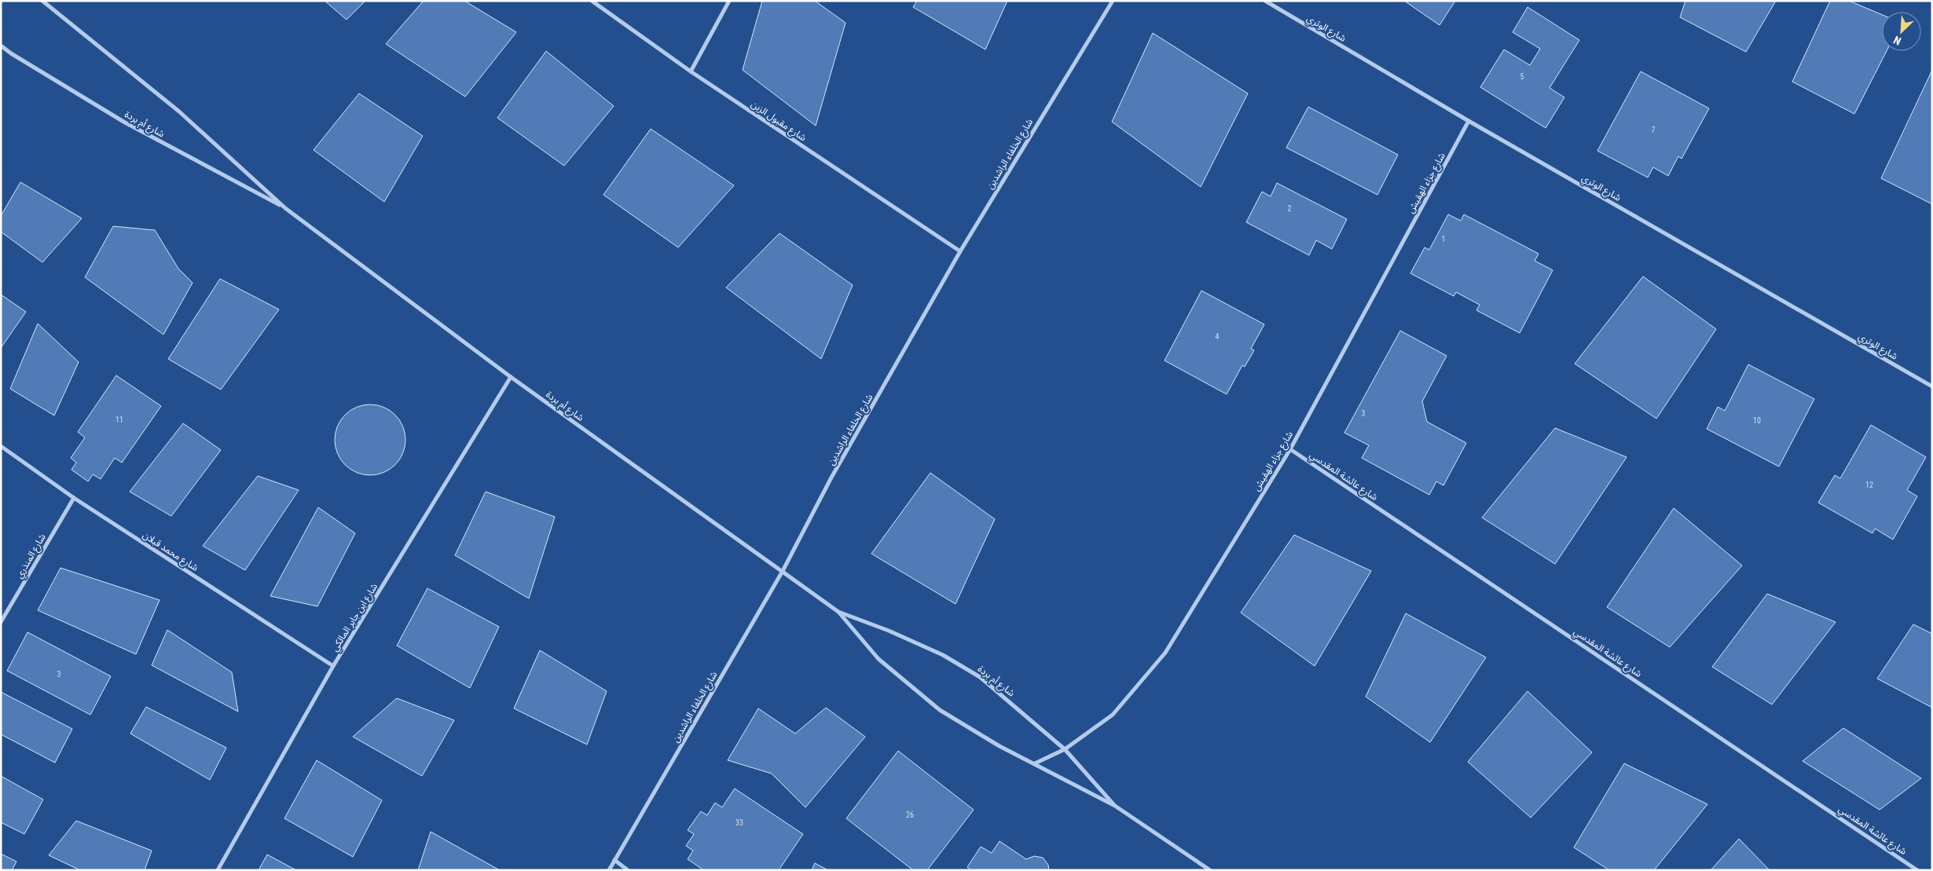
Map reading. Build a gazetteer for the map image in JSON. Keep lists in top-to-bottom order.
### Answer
{
  "streets": {
    "street": [
      "شارع الوتري",
      "شارع مقبول الزبن",
      "شارع أم بردة",
      "شارع الخلفاء الراشدين",
      "شارع جزاء الهقيش",
      "شارع عائشة المقدسي",
      "شارع محمد قبلان",
      "شارع المنذري",
      "شارع ابن جابر المالكي"
    ]
  },
  "crossings": [
    ["شارع الوتري", "شارع جزاء الهقيش"],
    ["شارع مقبول الزبن", "شارع الخلفاء الراشدين"],
    ["شارع أم بردة", "شارع الخلفاء الراشدين"],
    ["شارع أم بردة", "شارع جزاء الهقيش"],
    ["شارع أم بردة", "شارع ابن جابر المالكي"],
    ["شارع جزاء الهقيش", "شارع عائشة المقدسي"],
    ["شارع محمد قبلان", "شارع المنذري"],
    ["شارع محمد قبلان", "شارع ابن جابر المالكي"]
  ],
  "house_numbers": [
    "5",
    "7",
    "2",
    "1",
    "4",
    "3",
    "11",
    "10",
    "12",
    "3",
    "26",
    "33"
  ],
  "north": "bottom left"
}
